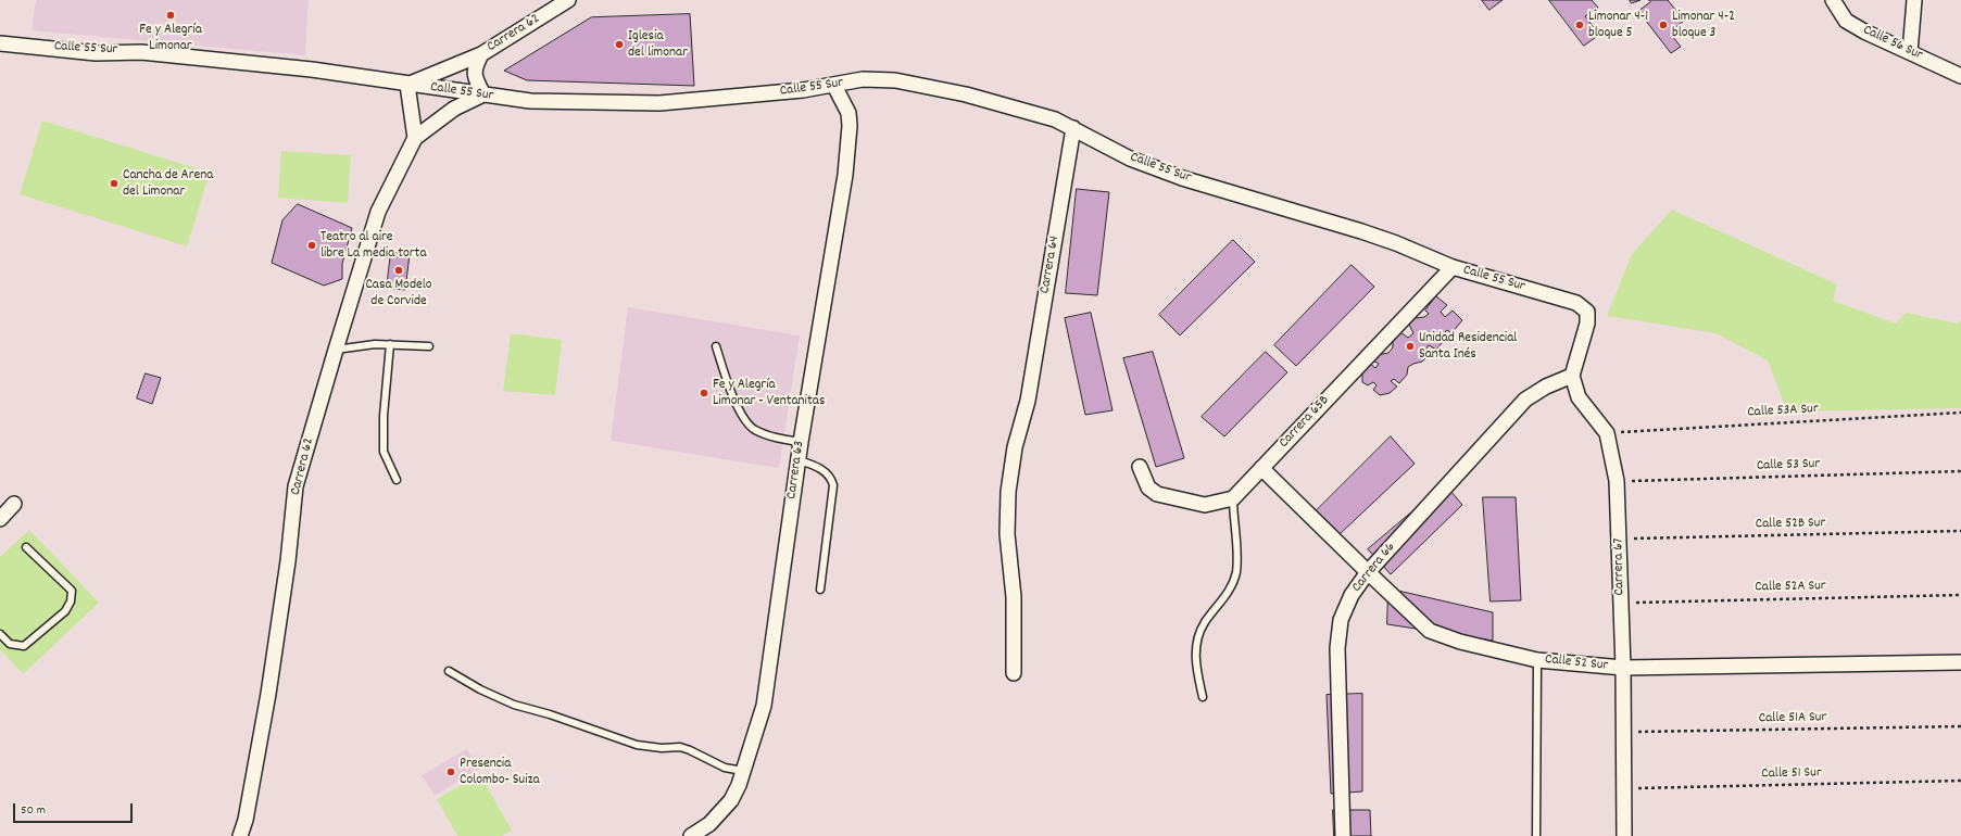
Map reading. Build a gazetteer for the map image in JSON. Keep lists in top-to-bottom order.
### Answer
{
  "streets": {
    "street": [
      "Carrera 62",
      "Calle 56 Sur",
      "Calle 55 Sur",
      "Carrera 64",
      "Carrera 65B",
      "Carrera 63",
      "Carrera 67",
      "Carrera 66",
      "Calle 52 Sur"
    ],
    "path": [
      "Calle 53A Sur",
      "Calle 53 Sur",
      "Calle 52B Sur",
      "Calle 52A Sur",
      "Calle 51A Sur",
      "Calle 51 Sur"
    ]
  },
  "crossings": [
    ["Carrera 62", "Calle 55 Sur"],
    ["Calle 55 Sur", "Carrera 64"],
    ["Calle 55 Sur", "Carrera 65B"],
    ["Calle 55 Sur", "Carrera 63"],
    ["Calle 55 Sur", "Carrera 67"],
    ["Calle 55 Sur", "Carrera 66"],
    ["Calle 53A Sur", "Carrera 67"],
    ["Carrera 65B", "Calle 52 Sur"],
    ["Calle 53 Sur", "Carrera 67"],
    ["Calle 52B Sur", "Carrera 67"],
    ["Carrera 67", "Carrera 66"],
    ["Carrera 67", "Calle 52A Sur"],
    ["Carrera 67", "Calle 52 Sur"],
    ["Carrera 67", "Calle 51A Sur"],
    ["Carrera 67", "Calle 51 Sur"],
    ["Carrera 66", "Calle 52 Sur"]
  ],
  "places": [
    "Fe y Alegría Limonar",
    "Limonar 4-1 bloque 5",
    "Limonar 4-2 bloque 3",
    "Iglesia del limonar",
    "Cancha de Arena del Limonar",
    "Teatro al aire libre La media torta",
    "Casa Modelo de Corvide",
    "Unidad Residencial Santa Inés",
    "Fe y Alegría Limonar - Ventanitas",
    "Presencia Colombo- Suiza"
  ],
  "scale_bar": "50 m"
}
